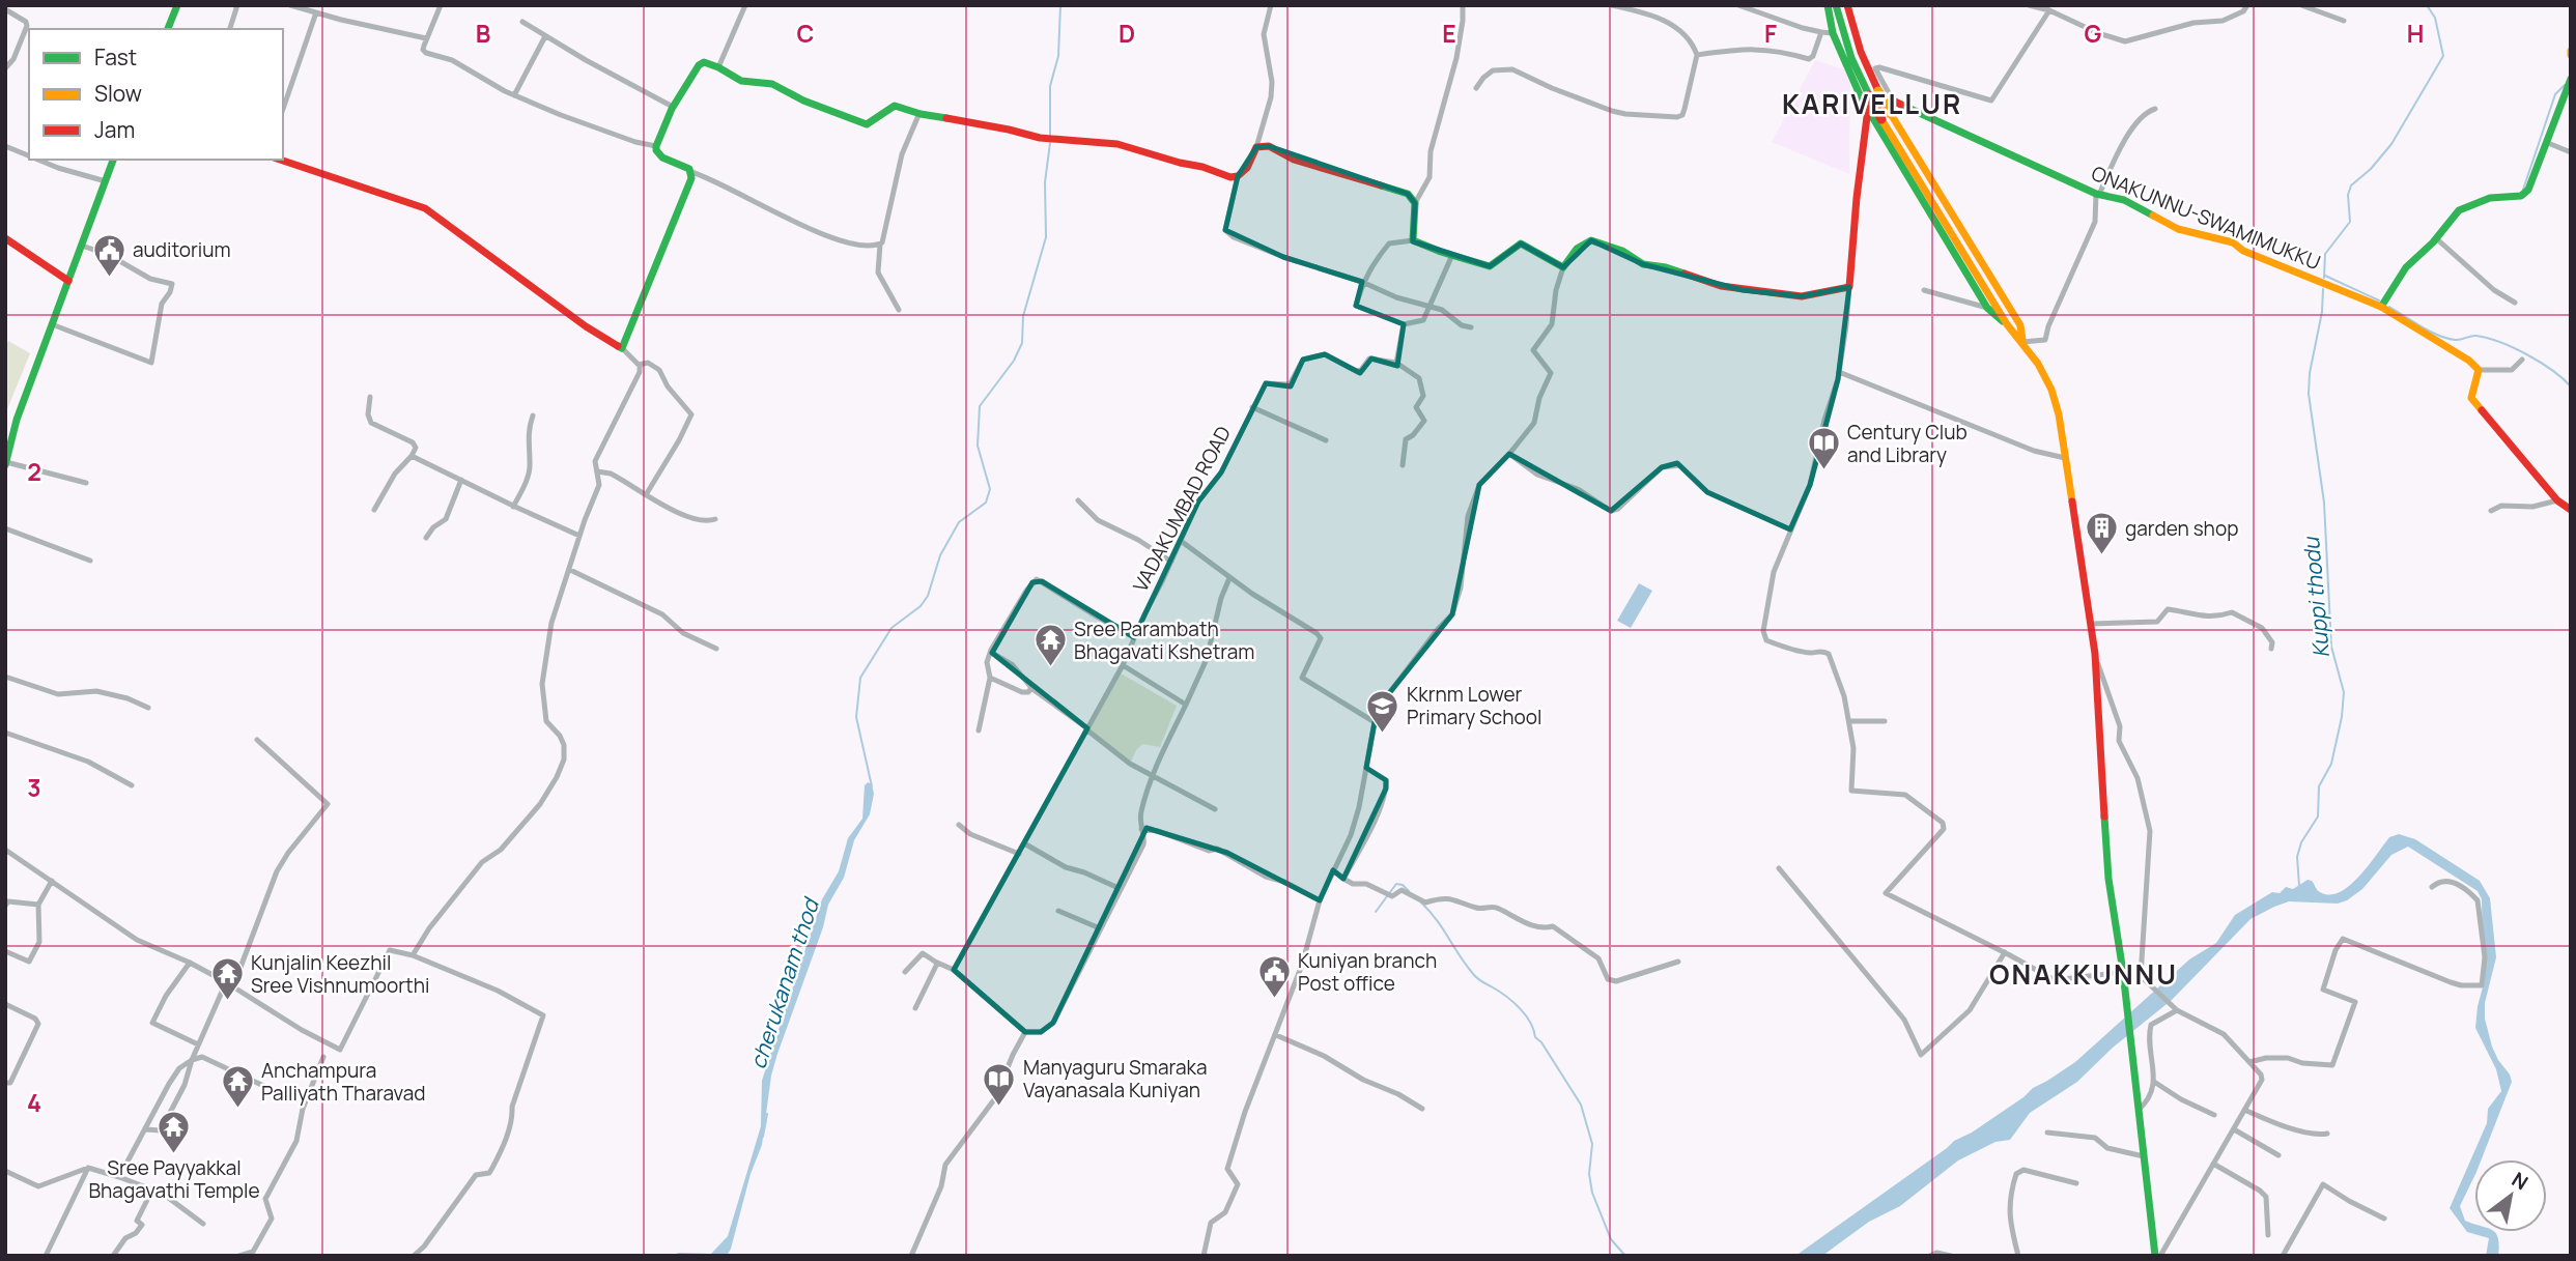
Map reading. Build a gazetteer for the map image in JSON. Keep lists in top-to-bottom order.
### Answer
{
  "streets": {
    "main road": ["ONAKUNNU-SWAMIMUKKU"],
    "street": ["VADAKUMBAD ROAD"]
  },
  "districts": ["KARIVELLUR", "ONAKKUNNU"],
  "water": ["Kuppi thodu", "cherukanam thod"],
  "places": {
    "public building": ["auditorium", "Kuniyan branch Post office"],
    "library": ["Century Club and Library", "Manyaguru Smaraka Vayanasala Kuniyan"],
    "building": ["garden shop"],
    "temple": [
      "Sree Parambath Bhagavati Kshetram",
      "Kunjalin Keezhil Sree Vishnumoorthi",
      "Anchampura Palliyath Tharavad",
      "Sree Payyakkal Bhagavathi Temple"
    ],
    "school or university": ["Kkrnm Lower Primary School"]
  },
  "legend": ["Fast", "Slow", "Jam"],
  "north": "top right",
  "grid": {
    "columns": [
      "B",
      "C",
      "D",
      "E",
      "F",
      "G",
      "H"
    ],
    "rows": ["2", "3", "4"]
  }
}
